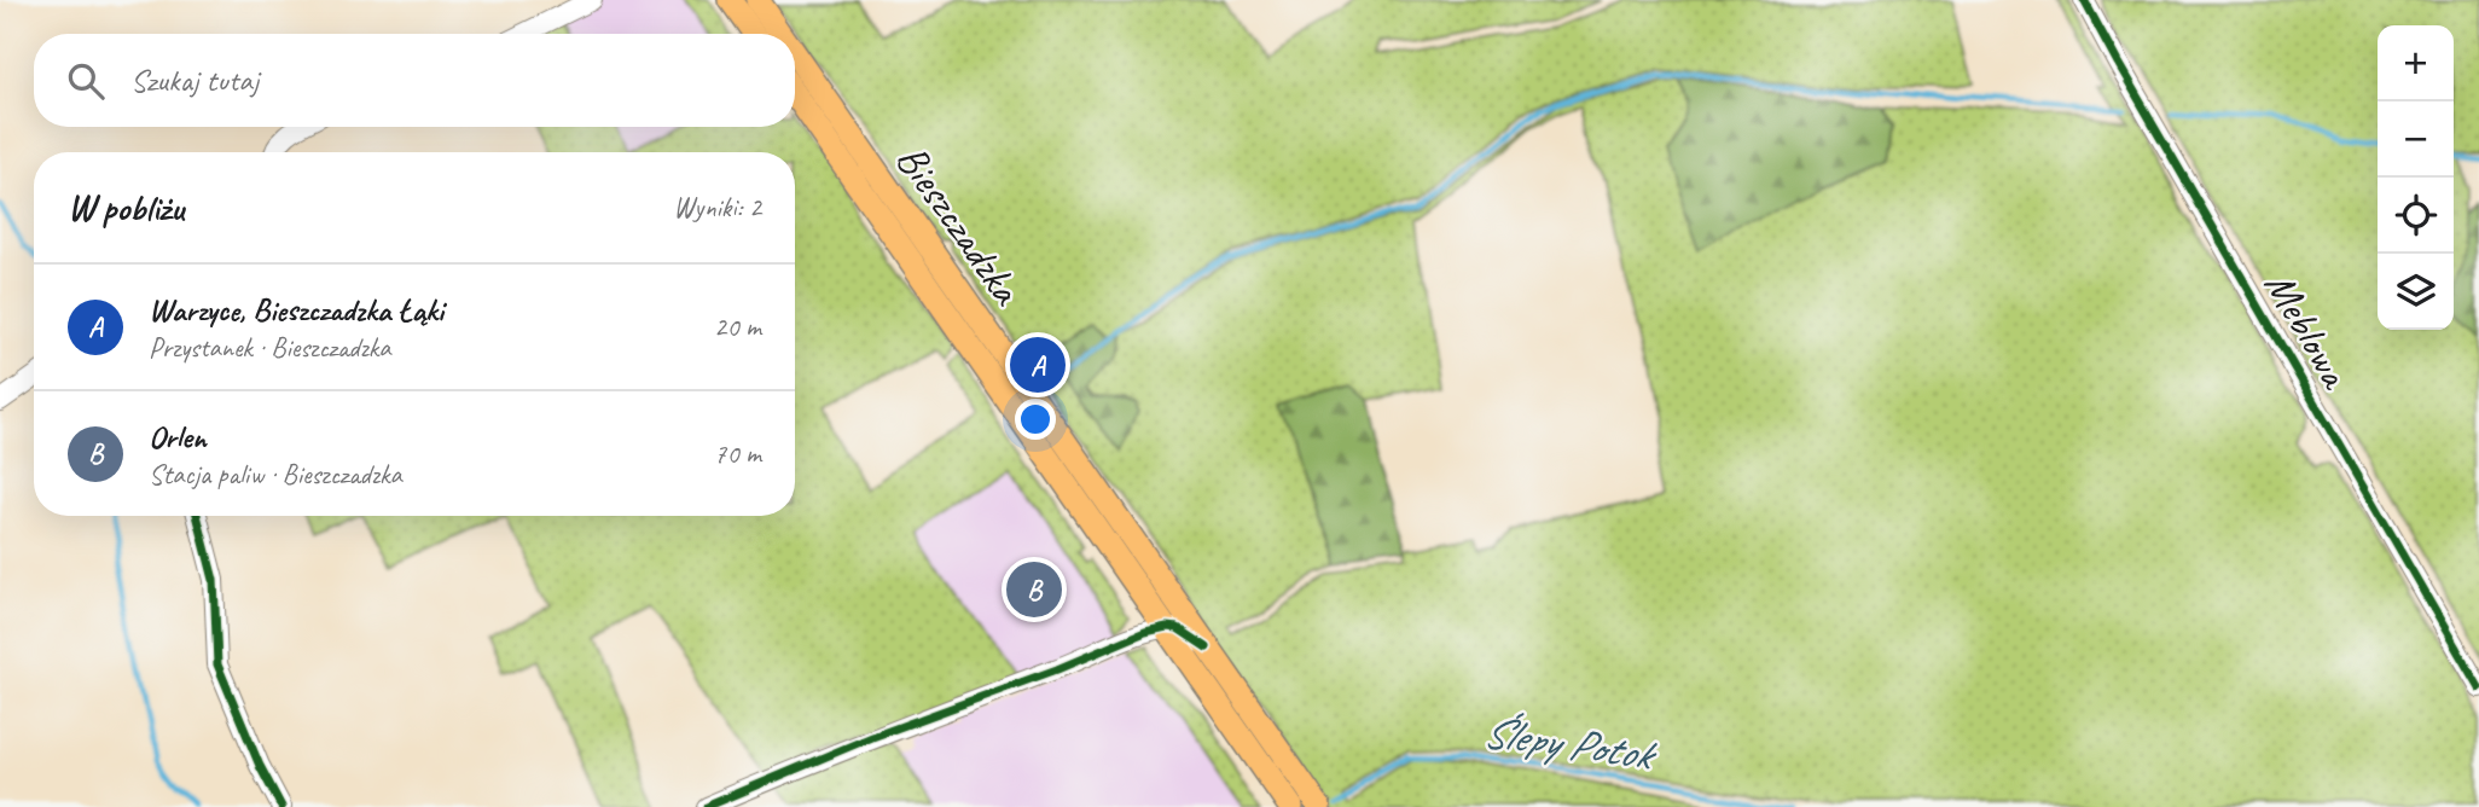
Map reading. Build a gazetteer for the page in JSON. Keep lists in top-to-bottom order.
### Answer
{
  "streets": {
    "main road": ["Bieszczadzka"],
    "street": ["Meblowa"]
  },
  "water": ["Ślepy Potok"],
  "page": {
    "map_buttons": ["+", "−"],
    "search": "Szukaj tutaj",
    "heading": ["W pobliżu", "Wyniki: 2"],
    "list": [
      {
        "mark": "A",
        "name": "Warzyce, Bieszczadzka Łąki",
        "note": "Przystanek · Bieszczadzka",
        "value": "20 m"
      },
      {
        "mark": "B",
        "name": "Orlen",
        "note": "Stacja paliw · Bieszczadzka",
        "value": "70 m"
      }
    ],
    "pins": ["A", "B"]
  }
}
